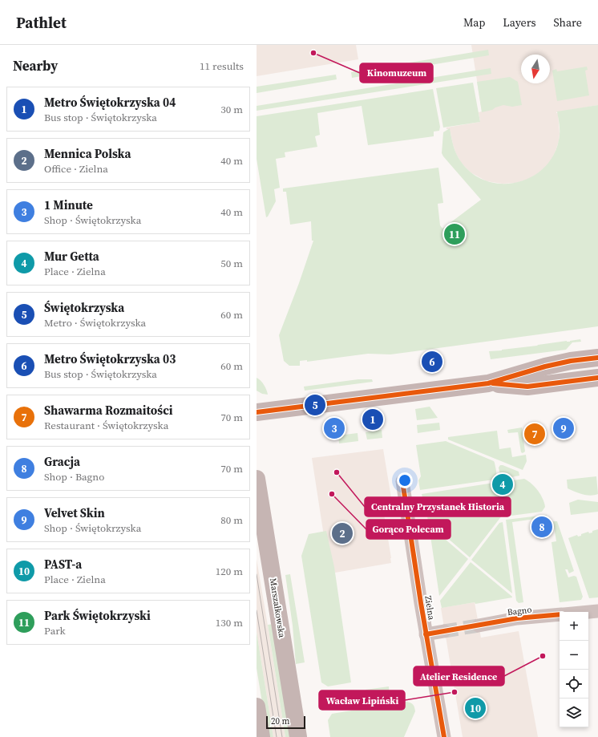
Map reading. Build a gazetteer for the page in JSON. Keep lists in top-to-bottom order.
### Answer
{
  "streets": {
    "street": ["Marszałkowska", "Zielna", "Bagno"]
  },
  "places": [
    "Kinomuzeum",
    "Centralny Przystanek Historia",
    "Gorąco Polecam",
    "Atelier Residence",
    "Wacław Lipiński"
  ],
  "scale_bar": "20 m",
  "north": "bottom",
  "page": {
    "header": "Pathlet",
    "nav": ["Map", "Layers", "Share"],
    "heading": ["Nearby", "11 results"],
    "list": [
      {
        "mark": "1",
        "name": "Metro Świętokrzyska 04",
        "note": "Bus stop · Świętokrzyska",
        "value": "30 m"
      },
      {
        "mark": "2",
        "name": "Mennica Polska",
        "note": "Office · Zielna",
        "value": "40 m"
      },
      {
        "mark": "3",
        "name": "1 Minute",
        "note": "Shop · Świętokrzyska",
        "value": "40 m"
      },
      {
        "mark": "4",
        "name": "Mur Getta",
        "note": "Place · Zielna",
        "value": "50 m"
      },
      {
        "mark": "5",
        "name": "Świętokrzyska",
        "note": "Metro · Świętokrzyska",
        "value": "60 m"
      },
      {
        "mark": "6",
        "name": "Metro Świętokrzyska 03",
        "note": "Bus stop · Świętokrzyska",
        "value": "60 m"
      },
      {
        "mark": "7",
        "name": "Shawarma Rozmaitości",
        "note": "Restaurant · Świętokrzyska",
        "value": "70 m"
      },
      {
        "mark": "8",
        "name": "Gracja",
        "note": "Shop · Bagno",
        "value": "70 m"
      },
      {
        "mark": "9",
        "name": "Velvet Skin",
        "note": "Shop · Świętokrzyska",
        "value": "80 m"
      },
      {
        "mark": "10",
        "name": "PAST-a",
        "note": "Place · Zielna",
        "value": "120 m"
      },
      {
        "mark": "11",
        "name": "Park Świętokrzyski",
        "note": "Park",
        "value": "130 m"
      }
    ],
    "pins": [
      "11",
      "6",
      "5",
      "1",
      "3",
      "9",
      "7",
      "4",
      "8",
      "2",
      "10"
    ],
    "map_buttons": ["+", "−"],
    "scale": "20 m"
  }
}
